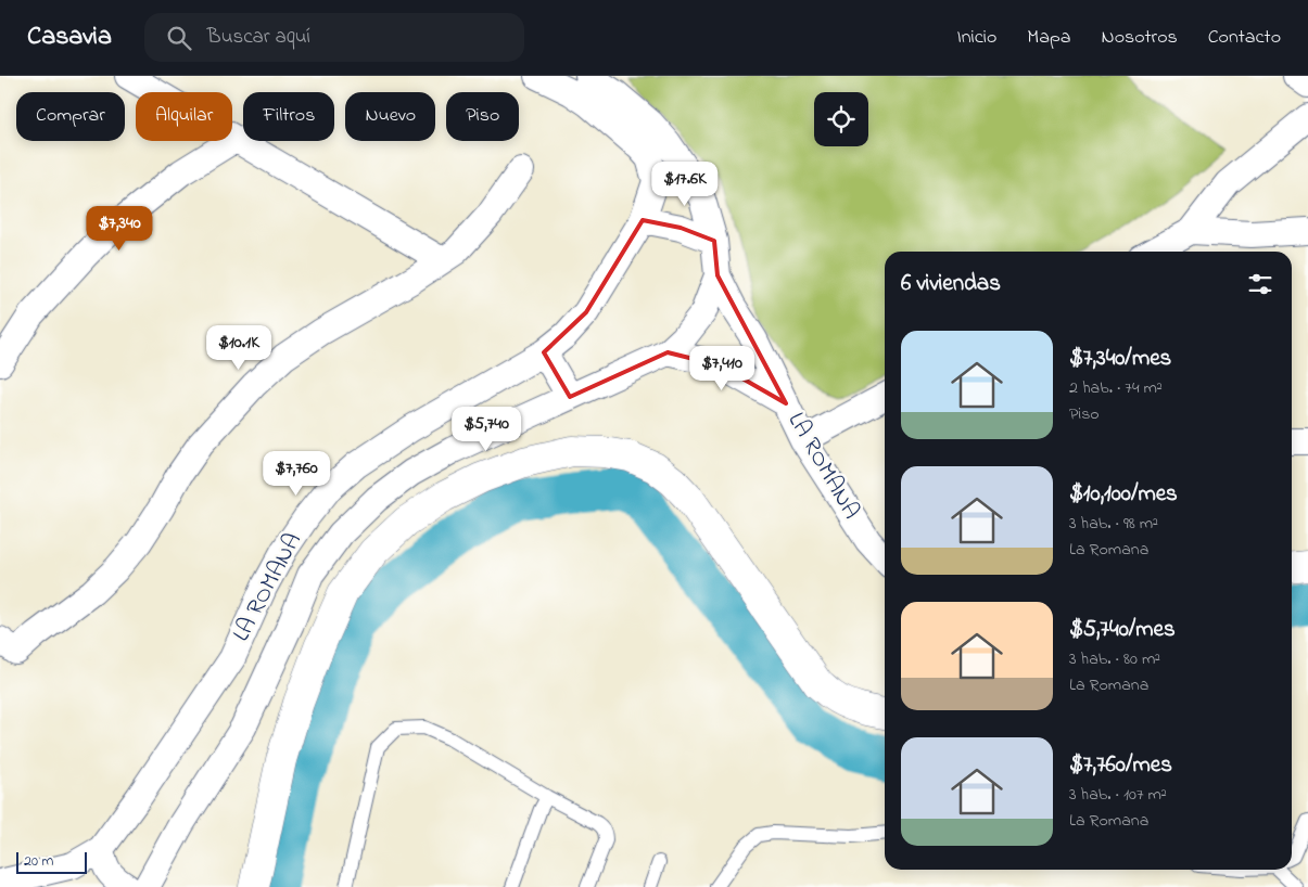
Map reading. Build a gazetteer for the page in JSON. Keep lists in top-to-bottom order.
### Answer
{
  "streets": {
    "street": ["LA ROMANA"]
  },
  "scale_bar": "20 m",
  "page": {
    "header": "Casavia",
    "search": "Buscar aquí",
    "nav": [
      "Inicio",
      "Mapa",
      "Nosotros",
      "Contacto"
    ],
    "chip": [
      "Comprar",
      "Alquilar",
      "Filtros",
      "Nuevo",
      "Piso"
    ],
    "price": [
      "$17.6K",
      "$7,340",
      "$10.1K",
      "$7,410",
      "$5,740",
      "$7,760"
    ],
    "heading": "6 viviendas",
    "list": [
      {
        "name": "$7,340/mes",
        "note": "2 hab. · 74 m² · Piso"
      },
      {
        "name": "$10,100/mes",
        "note": "3 hab. · 98 m² · La Romana"
      },
      {
        "name": "$5,740/mes",
        "note": "3 hab. · 80 m² · La Romana"
      },
      {
        "name": "$7,760/mes",
        "note": "3 hab. · 107 m² · La Romana"
      }
    ],
    "scale": "20 m"
  }
}
